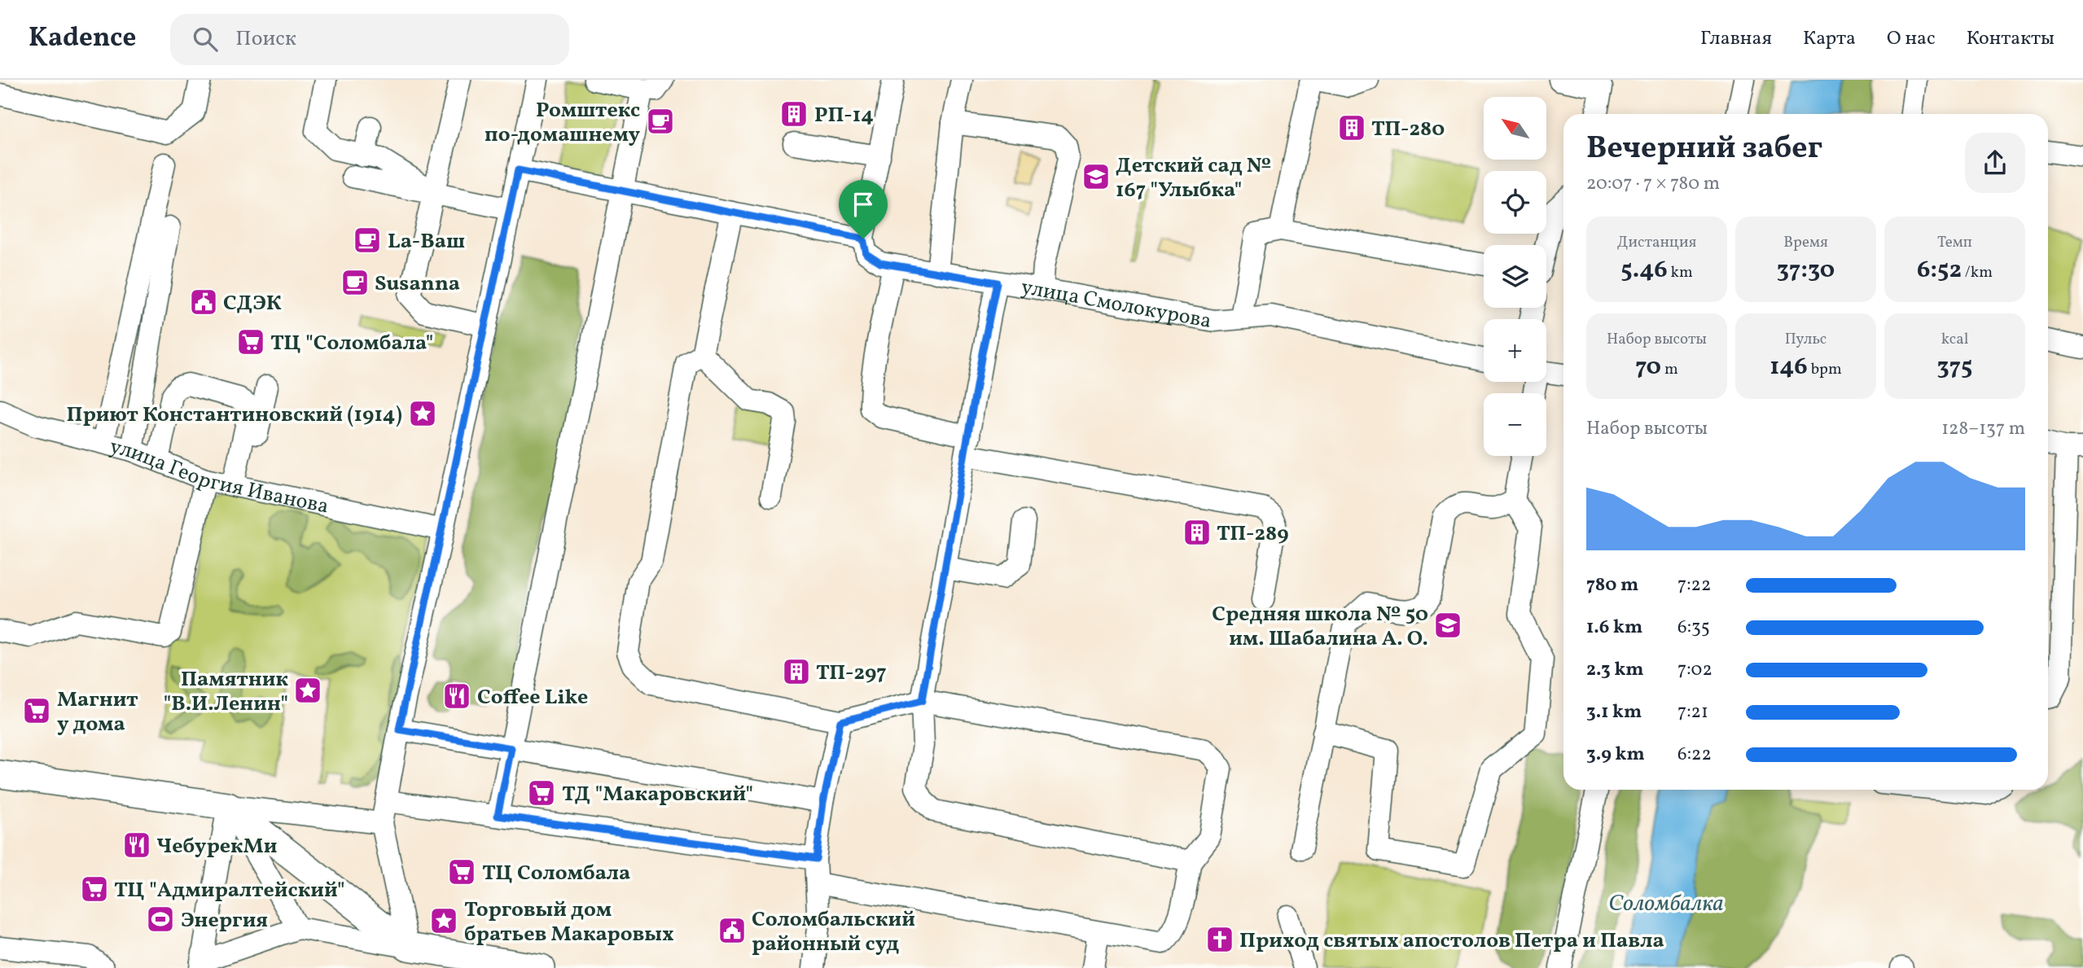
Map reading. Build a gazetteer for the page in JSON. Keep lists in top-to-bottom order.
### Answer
{
  "streets": {
    "street": ["улица Смолокурова", "улица Георгия Иванова"]
  },
  "water": ["Соломбалка"],
  "places": {
    "building": [
      "РП-14",
      "ТП-280",
      "ТП-289",
      "ТП-297"
    ],
    "cafe": ["Ромштекс по-домашнему", "La-Ваш", "Susanna"],
    "school or university": ["Детский сад № 167 \"Улыбка\"", "Средняя школа № 50 им. Шабалина А. О."],
    "public building": ["СДЭК", "Соломбальский районный суд"],
    "supermarket": [
      "ТЦ \"Соломбала\"",
      "Магнит у дома",
      "ТД \"Макаровский\"",
      "ТЦ Соломбала",
      "ТЦ \"Адмиралтейский\""
    ],
    "place": ["Приют Константиновский (1914)", "Памятник \"В.И.Ленин\"", "Торговый дом братьев Макаровых"],
    "restaurant": ["Coffee Like", "ЧебурекМи"],
    "sports": ["Энергия"],
    "church": ["Приход святых апостолов Петра и Павла"]
  },
  "north": "top left",
  "page": {
    "header": "Kadence",
    "search": "Поиск",
    "nav": [
      "Главная",
      "Карта",
      "О нас",
      "Контакты"
    ],
    "map_buttons": ["+", "−"],
    "heading": ["Вечерний забег", "20:07 · 7 × 780 m"],
    "stats": [
      ["Дистанция", "5.46 km"],
      ["Время", "37:30"],
      ["Темп", "6:52 /km"],
      ["Набор высоты", "70 m"],
      ["Пульс", "146 bpm"],
      ["kcal", "375"]
    ],
    "chart": ["Набор высоты", "128–137 m"],
    "list": [
      {
        "name": "780 m",
        "note": "7:22"
      },
      {
        "name": "1.6 km",
        "note": "6:35"
      },
      {
        "name": "2.3 km",
        "note": "7:02"
      },
      {
        "name": "3.1 km",
        "note": "7:21"
      },
      {
        "name": "3.9 km",
        "note": "6:22"
      }
    ]
  }
}
